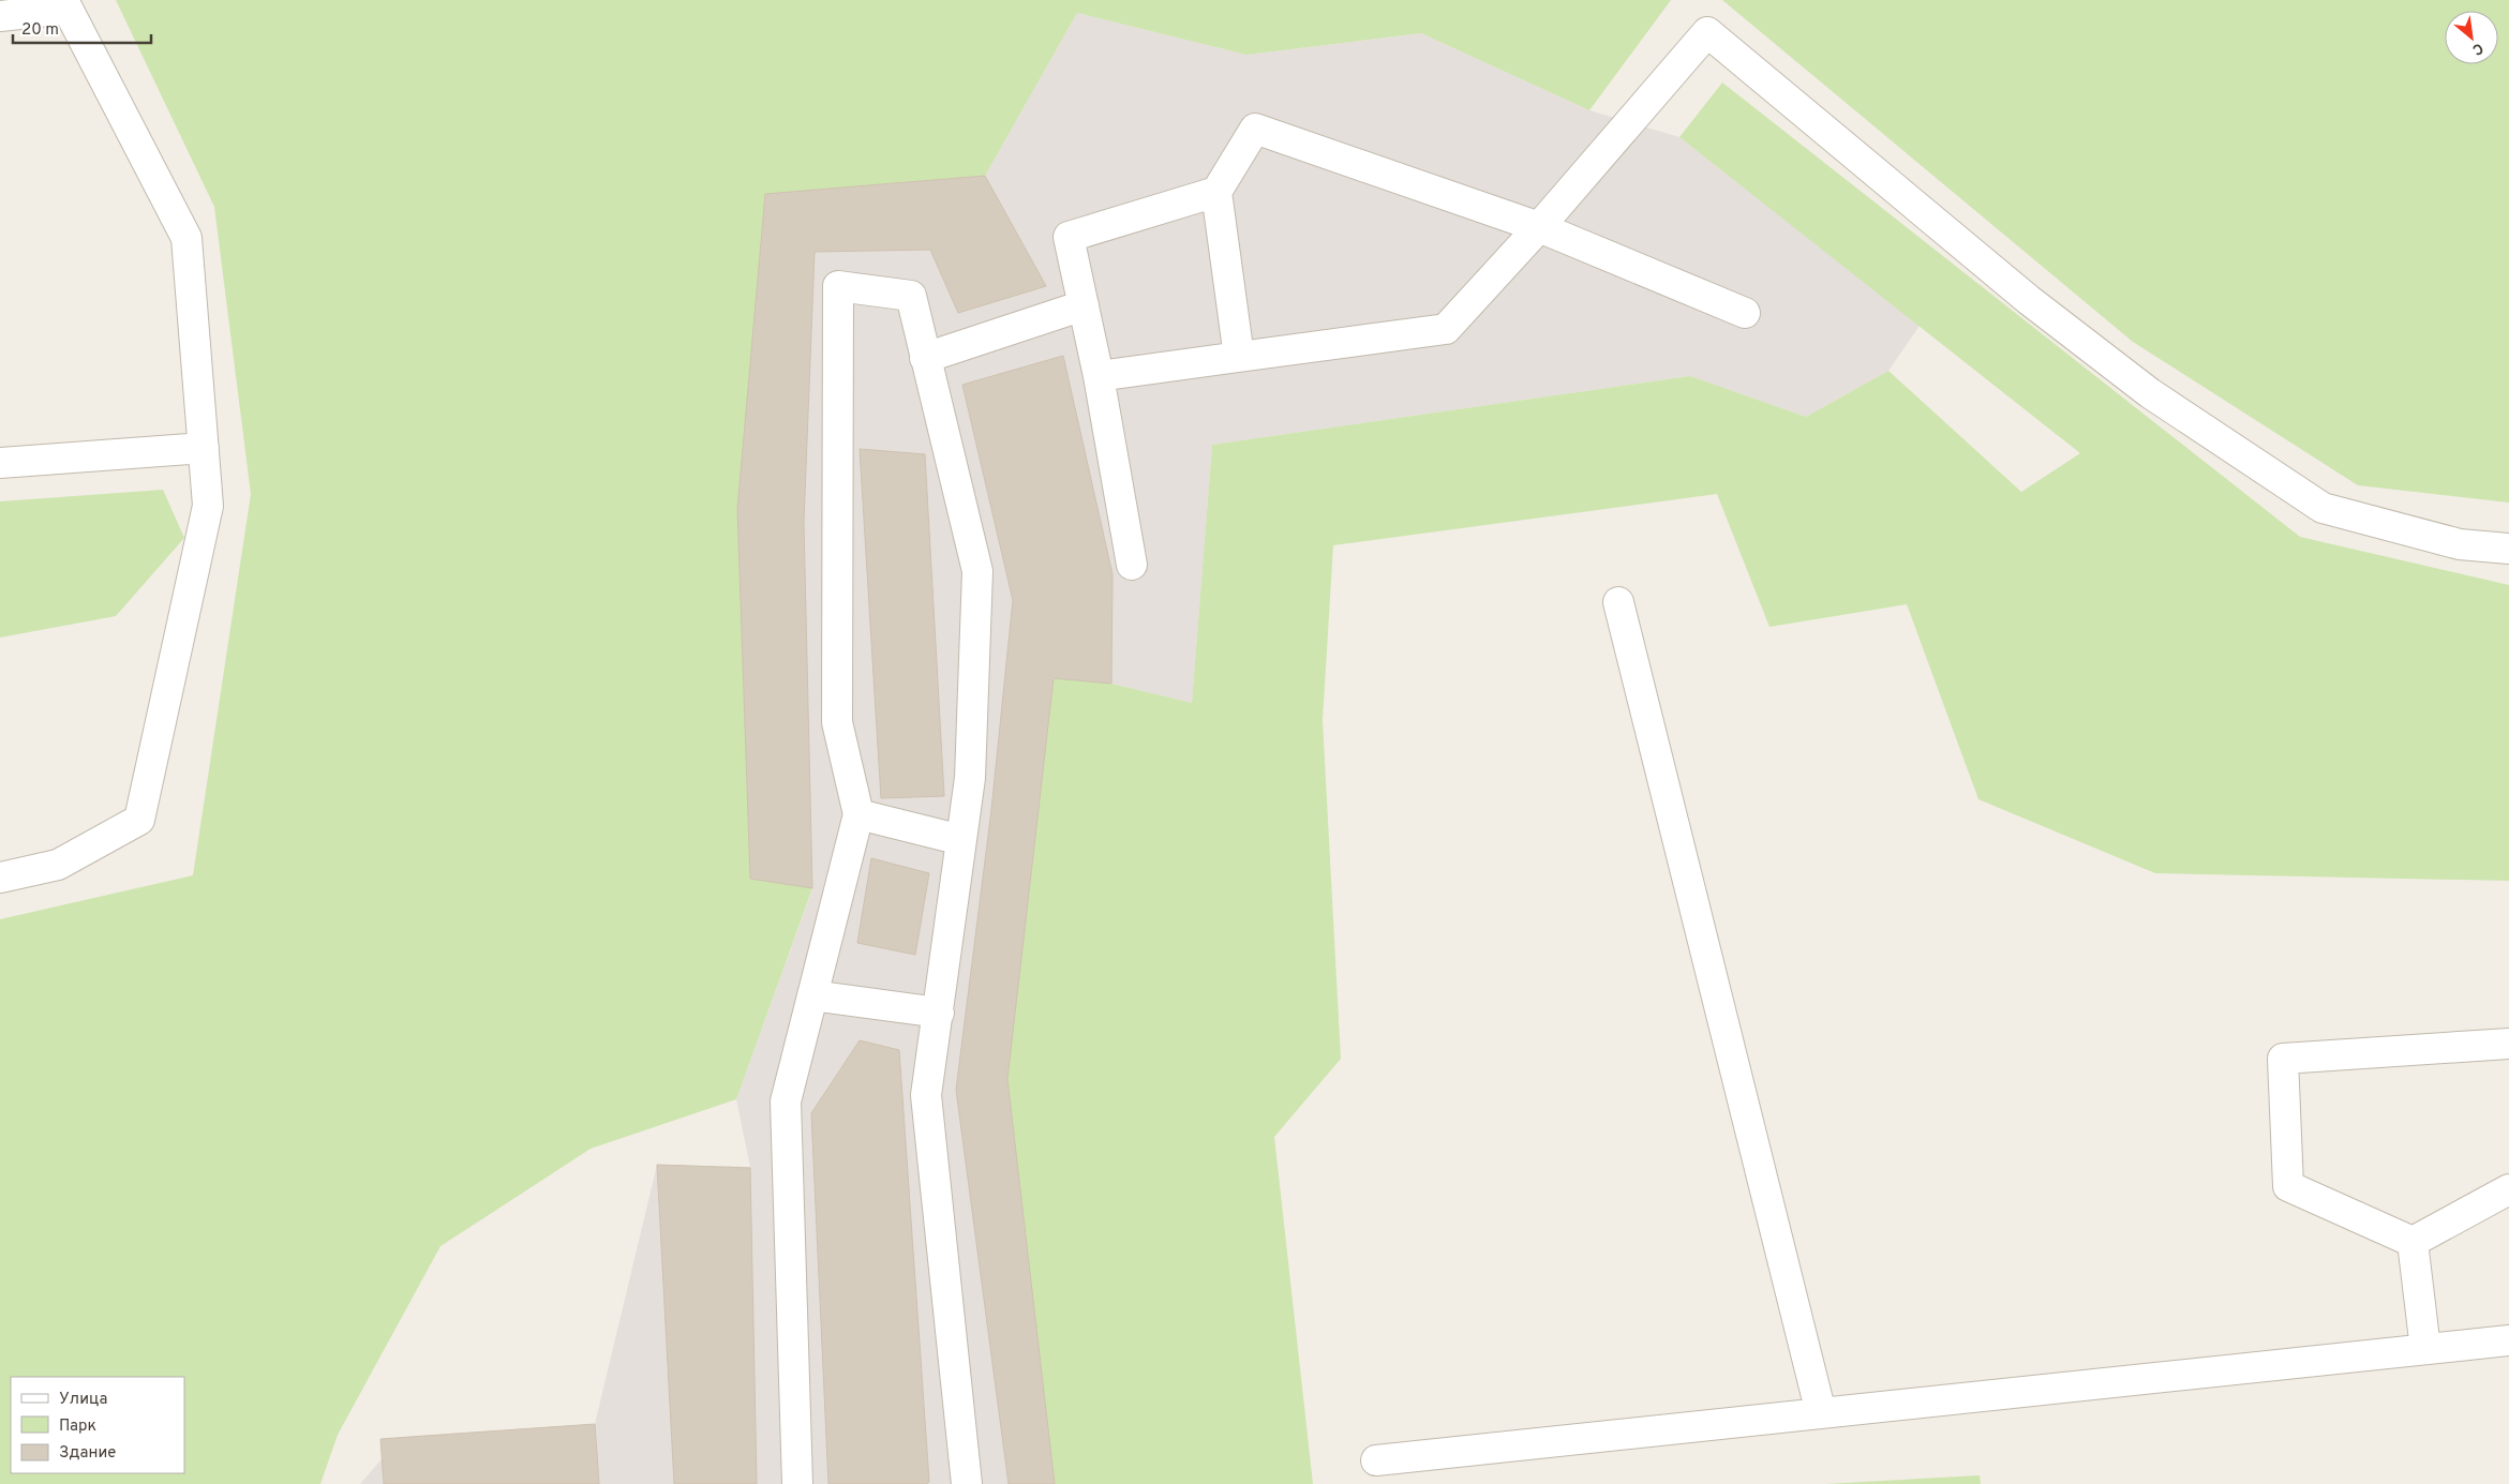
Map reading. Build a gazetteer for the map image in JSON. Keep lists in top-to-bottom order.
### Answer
{
  "legend": ["Улица", "Парк", "Здание"],
  "scale_bar": "20 m",
  "north": "bottom right"
}
